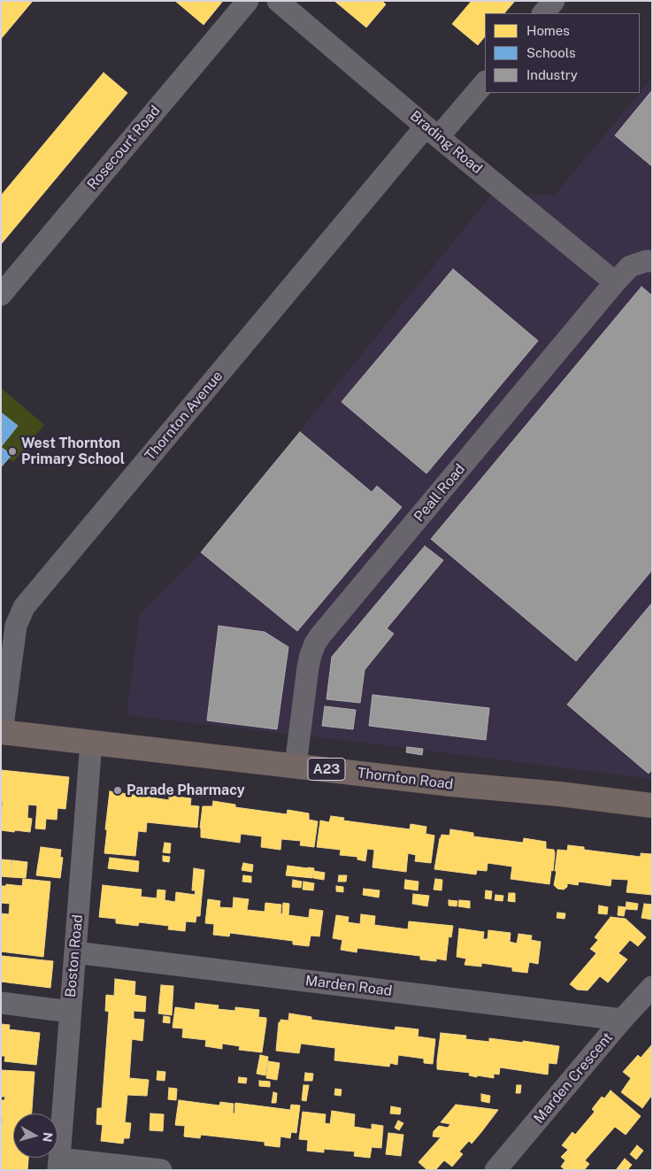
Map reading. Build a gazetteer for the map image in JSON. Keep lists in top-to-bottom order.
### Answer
{
  "streets": {
    "highway": ["A23", "Thornton Road"],
    "street": [
      "Brading Road",
      "Rosecourt Road",
      "Thornton Avenue",
      "Peall Road",
      "Boston Road",
      "Marden Road",
      "Marden Crescent"
    ]
  },
  "crossings": [
    ["Brading Road", "Thornton Avenue"],
    ["Brading Road", "Peall Road"],
    ["Thornton Avenue", "Thornton Road"],
    ["Peall Road", "Thornton Road"],
    ["Thornton Road", "Boston Road"],
    ["Boston Road", "Marden Road"],
    ["Marden Road", "Marden Crescent"]
  ],
  "places": ["West Thornton Primary School", "Parade Pharmacy"],
  "legend": ["Homes", "Schools", "Industry"],
  "north": "right"
}
